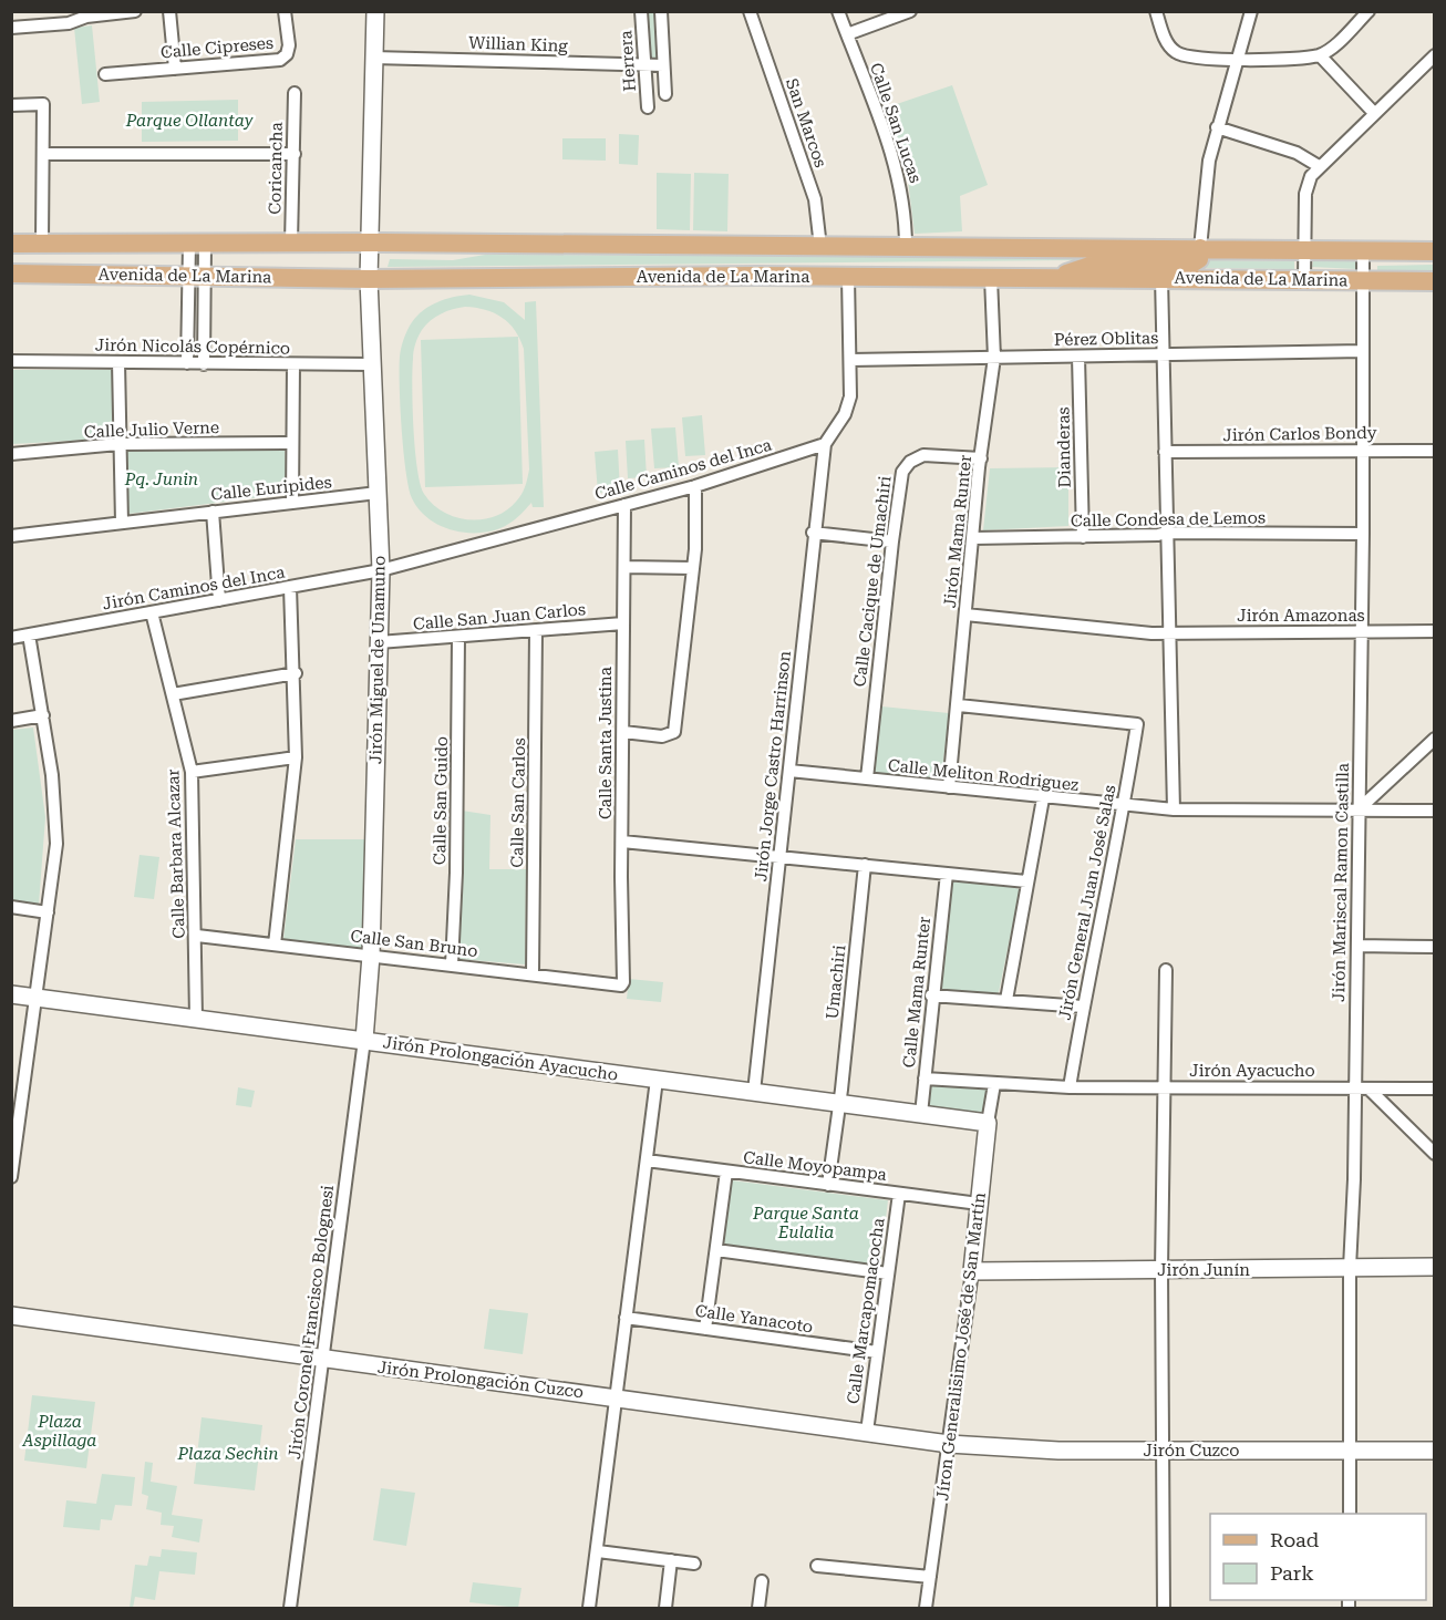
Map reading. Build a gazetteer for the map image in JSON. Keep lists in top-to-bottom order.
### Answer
{
  "streets": {
    "main road": ["Avenida de La Marina"],
    "street": [
      "Willian King",
      "Calle Cipreses",
      "Herrera",
      "San Marcos",
      "Calle San Lucas",
      "Coricancha",
      "Pérez Oblitas",
      "Jirón Nicolás Copérnico",
      "Calle Julio Verne",
      "Jirón Carlos Bondy",
      "Dianderas",
      "Calle Caminos del Inca",
      "Calle Euripides",
      "Calle Condesa de Lemos",
      "Jirón Mama Runter",
      "Calle Cacique de Umachiri",
      "Jirón Caminos del Inca",
      "Jirón Amazonas",
      "Calle San Juan Carlos",
      "Jirón Miguel de Unamuno",
      "Calle Santa Justina",
      "Jirón Jorge Castro Harrinson",
      "Calle Meliton Rodriguez",
      "Calle San Guido",
      "Calle San Carlos",
      "Calle Barbara Alcazar",
      "Jirón Mariscal Ramon Castilla",
      "Jirón General Juan José Salas",
      "Calle San Bruno",
      "Umachiri",
      "Calle Mama Runter",
      "Jirón Prolongación Ayacucho",
      "Jirón Ayacucho",
      "Calle Moyopampa",
      "Jirón Junín",
      "Calle Marcapomacocha",
      "Calle Yanacoto",
      "Jirón Coronel Francisco Bolognesi",
      "Jíron Generalisimo José de San Martín",
      "Jirón Prolongación Cuzco",
      "Jirón Cuzco"
    ]
  },
  "crossings": [
    ["Willian King", "Herrera"],
    ["Willian King", "Jirón Miguel de Unamuno"],
    ["San Marcos", "Avenida de La Marina"],
    ["Calle San Lucas", "Avenida de La Marina"],
    ["Coricancha", "Avenida de La Marina"],
    ["Avenida de La Marina", "Jirón Mama Runter"],
    ["Avenida de La Marina", "Jirón Miguel de Unamuno"],
    ["Avenida de La Marina", "Jirón Mariscal Ramon Castilla"],
    ["Pérez Oblitas", "Dianderas"],
    ["Pérez Oblitas", "Jirón Mama Runter"],
    ["Pérez Oblitas", "Jirón Mariscal Ramon Castilla"],
    ["Jirón Nicolás Copérnico", "Jirón Miguel de Unamuno"],
    ["Jirón Carlos Bondy", "Jirón Mariscal Ramon Castilla"],
    ["Dianderas", "Calle Condesa de Lemos"],
    ["Calle Caminos del Inca", "Jirón Caminos del Inca"],
    ["Calle Caminos del Inca", "Jirón Miguel de Unamuno"],
    ["Calle Caminos del Inca", "Calle Santa Justina"],
    ["Calle Caminos del Inca", "Jirón Jorge Castro Harrinson"],
    ["Calle Euripides", "Jirón Miguel de Unamuno"],
    ["Calle Condesa de Lemos", "Jirón Mama Runter"],
    ["Calle Condesa de Lemos", "Jirón Mariscal Ramon Castilla"],
    ["Jirón Mama Runter", "Calle Cacique de Umachiri"],
    ["Jirón Mama Runter", "Jirón Amazonas"],
    ["Jirón Mama Runter", "Calle Meliton Rodriguez"],
    ["Jirón Mama Runter", "Jirón General Juan José Salas"],
    ["Calle Cacique de Umachiri", "Calle Meliton Rodriguez"],
    ["Jirón Caminos del Inca", "Jirón Miguel de Unamuno"],
    ["Jirón Caminos del Inca", "Calle Barbara Alcazar"],
    ["Jirón Amazonas", "Jirón Mariscal Ramon Castilla"],
    ["Calle San Juan Carlos", "Jirón Miguel de Unamuno"],
    ["Calle San Juan Carlos", "Calle Santa Justina"],
    ["Calle San Juan Carlos", "Calle San Guido"],
    ["Calle San Juan Carlos", "Calle San Carlos"],
    ["Jirón Miguel de Unamuno", "Calle San Bruno"],
    ["Jirón Miguel de Unamuno", "Jirón Prolongación Ayacucho"],
    ["Jirón Miguel de Unamuno", "Jirón Coronel Francisco Bolognesi"],
    ["Calle Santa Justina", "Calle San Bruno"],
    ["Jirón Jorge Castro Harrinson", "Calle Meliton Rodriguez"],
    ["Jirón Jorge Castro Harrinson", "Jirón Prolongación Ayacucho"],
    ["Calle Meliton Rodriguez", "Jirón Mariscal Ramon Castilla"],
    ["Calle Meliton Rodriguez", "Jirón General Juan José Salas"],
    ["Calle San Guido", "Calle San Bruno"],
    ["Calle San Carlos", "Calle San Bruno"],
    ["Calle Barbara Alcazar", "Calle San Bruno"],
    ["Calle Barbara Alcazar", "Jirón Prolongación Ayacucho"],
    ["Jirón Mariscal Ramon Castilla", "Jirón Ayacucho"],
    ["Jirón Mariscal Ramon Castilla", "Jirón Junín"],
    ["Jirón Mariscal Ramon Castilla", "Jirón Cuzco"],
    ["Jirón General Juan José Salas", "Jirón Ayacucho"],
    ["Umachiri", "Jirón Prolongación Ayacucho"],
    ["Umachiri", "Calle Moyopampa"],
    ["Calle Mama Runter", "Jirón Prolongación Ayacucho"],
    ["Calle Mama Runter", "Jirón Ayacucho"],
    ["Jirón Prolongación Ayacucho", "Jirón Coronel Francisco Bolognesi"],
    ["Jirón Prolongación Ayacucho", "Jíron Generalisimo José de San Martín"],
    ["Jirón Ayacucho", "Jíron Generalisimo José de San Martín"],
    ["Calle Moyopampa", "Calle Marcapomacocha"],
    ["Calle Moyopampa", "Jíron Generalisimo José de San Martín"],
    ["Jirón Junín", "Jíron Generalisimo José de San Martín"],
    ["Calle Marcapomacocha", "Calle Yanacoto"],
    ["Calle Marcapomacocha", "Jirón Prolongación Cuzco"],
    ["Jirón Coronel Francisco Bolognesi", "Jirón Prolongación Cuzco"],
    ["Jíron Generalisimo José de San Martín", "Jirón Prolongación Cuzco"],
    ["Jíron Generalisimo José de San Martín", "Jirón Cuzco"],
    ["Jirón Prolongación Cuzco", "Jirón Cuzco"]
  ],
  "parks": [
    "Parque Ollantay",
    "Pq. Junin",
    "Parque Santa Eulalia",
    "Plaza Aspillaga",
    "Plaza Sechin"
  ],
  "legend": ["Road", "Park"]
}
